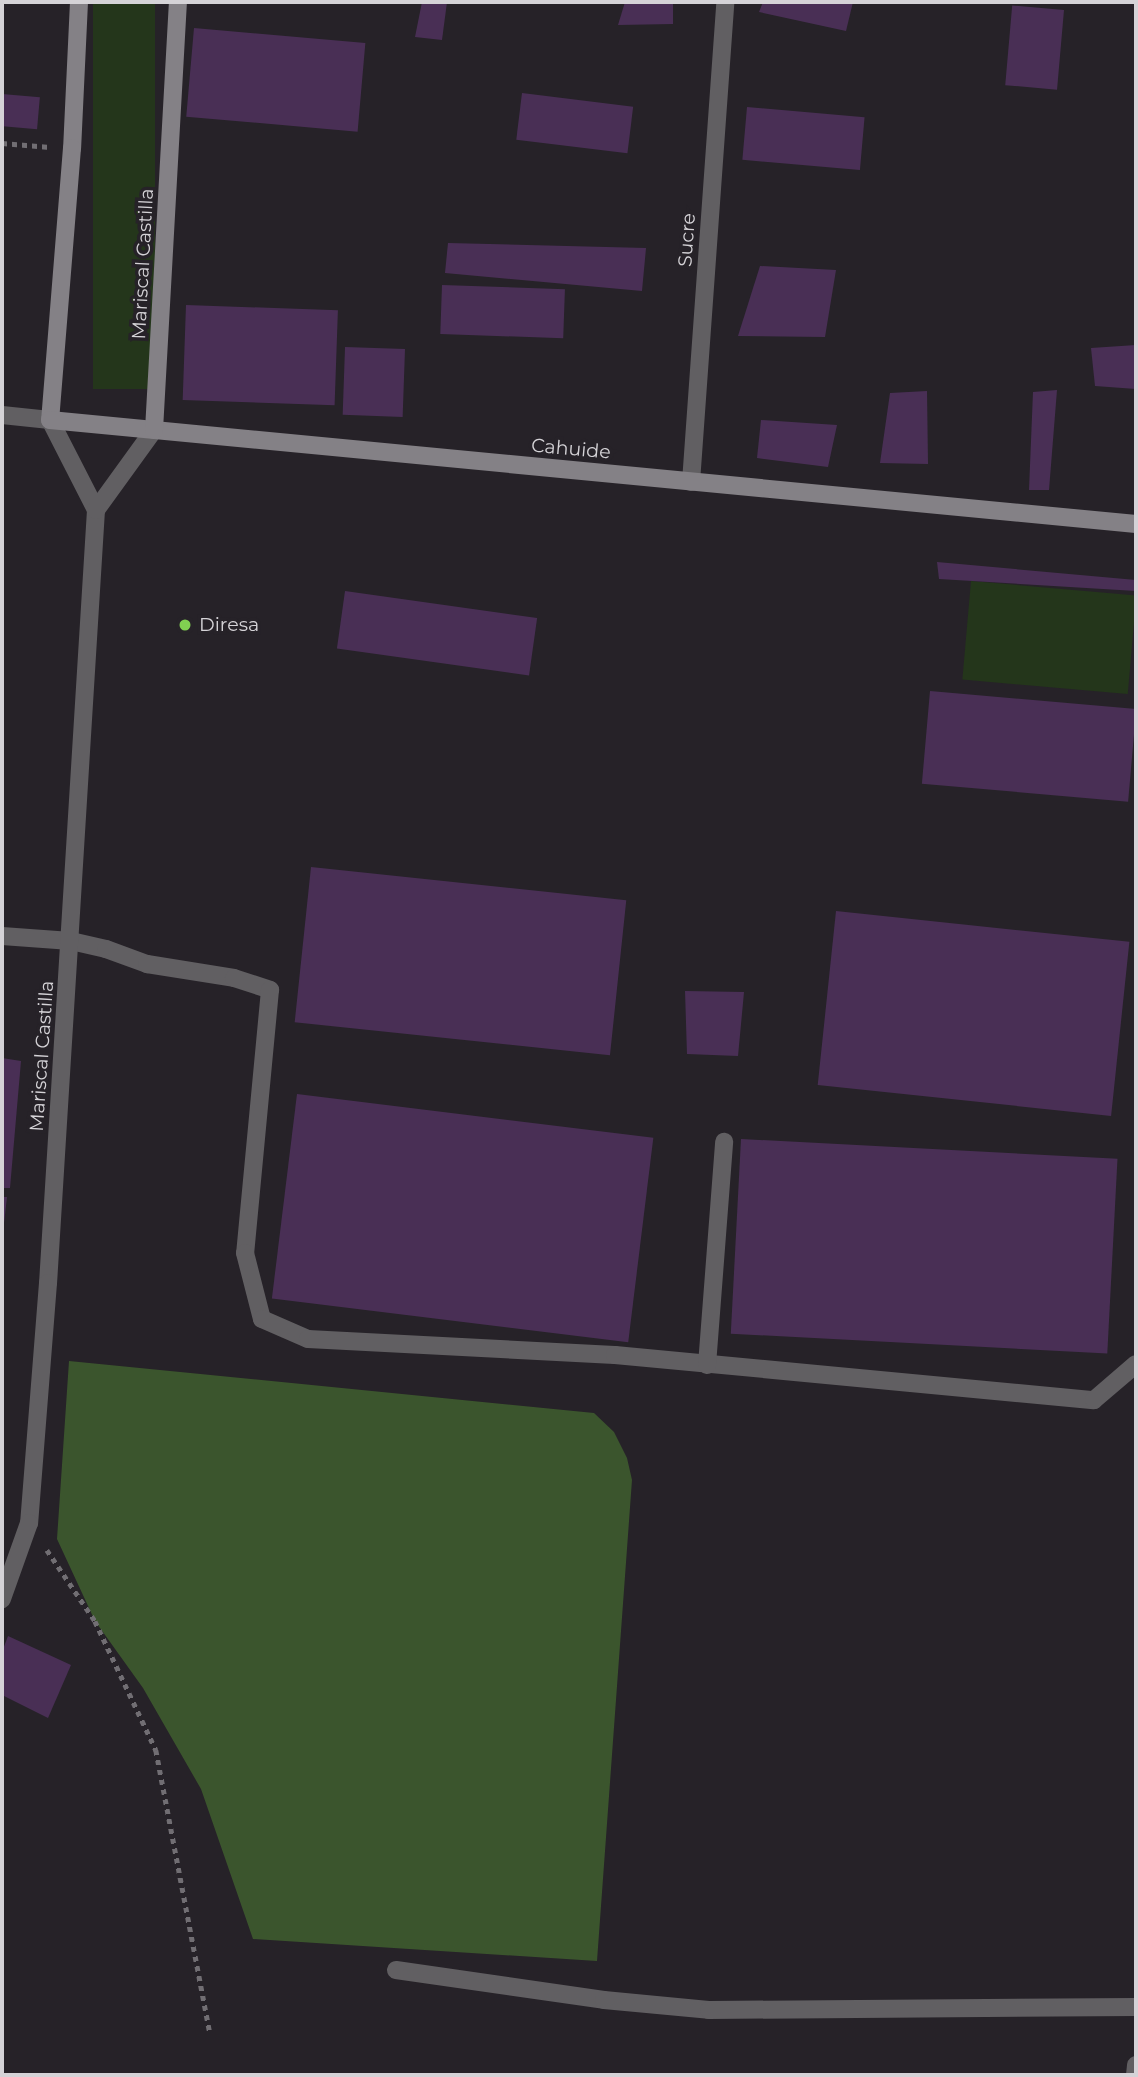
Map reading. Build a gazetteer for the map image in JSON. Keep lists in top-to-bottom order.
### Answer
{
  "streets": {
    "main road": ["Mariscal Castilla", "Cahuide"],
    "street": ["Sucre"]
  },
  "crossings": [
    ["Sucre", "Cahuide"],
    ["Mariscal Castilla", "Cahuide"]
  ],
  "places": ["Diresa"]
}
